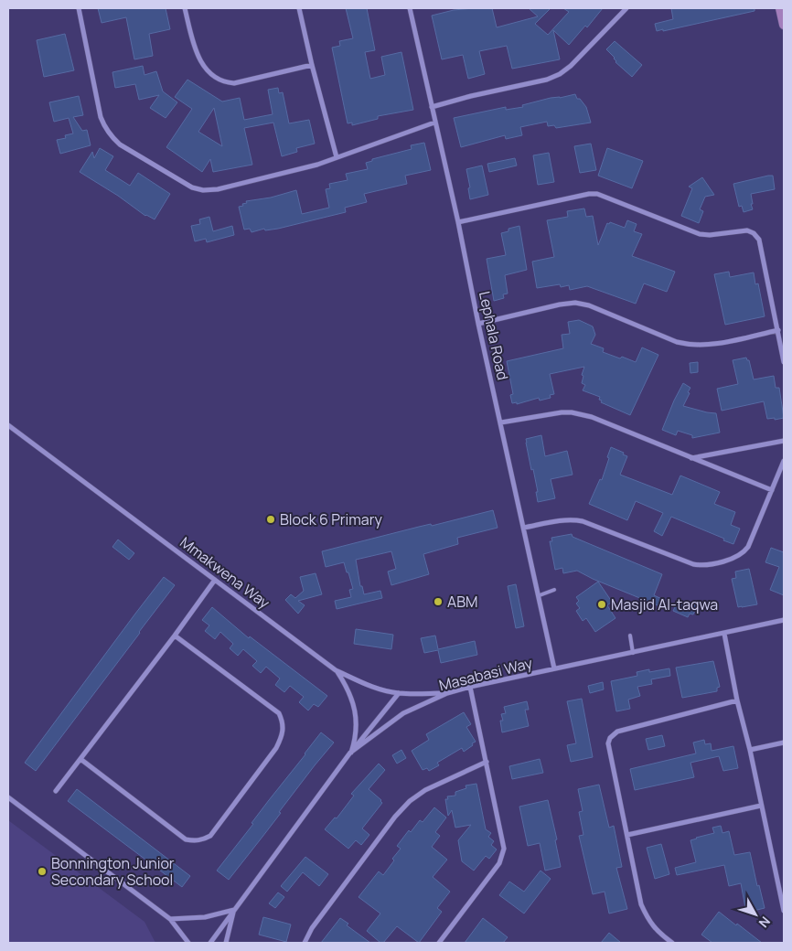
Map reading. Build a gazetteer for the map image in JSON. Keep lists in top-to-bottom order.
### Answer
{
  "streets": {
    "street": ["Lephala Road", "Mmakwena Way", "Masabasi Way"]
  },
  "crossings": [
    ["Lephala Road", "Masabasi Way"],
    ["Mmakwena Way", "Masabasi Way"]
  ],
  "places": [
    "Block 6 Primary",
    "ABM",
    "Masjid Al-taqwa",
    "Bonnington Junior Secondary School"
  ],
  "north": "bottom right"
}
